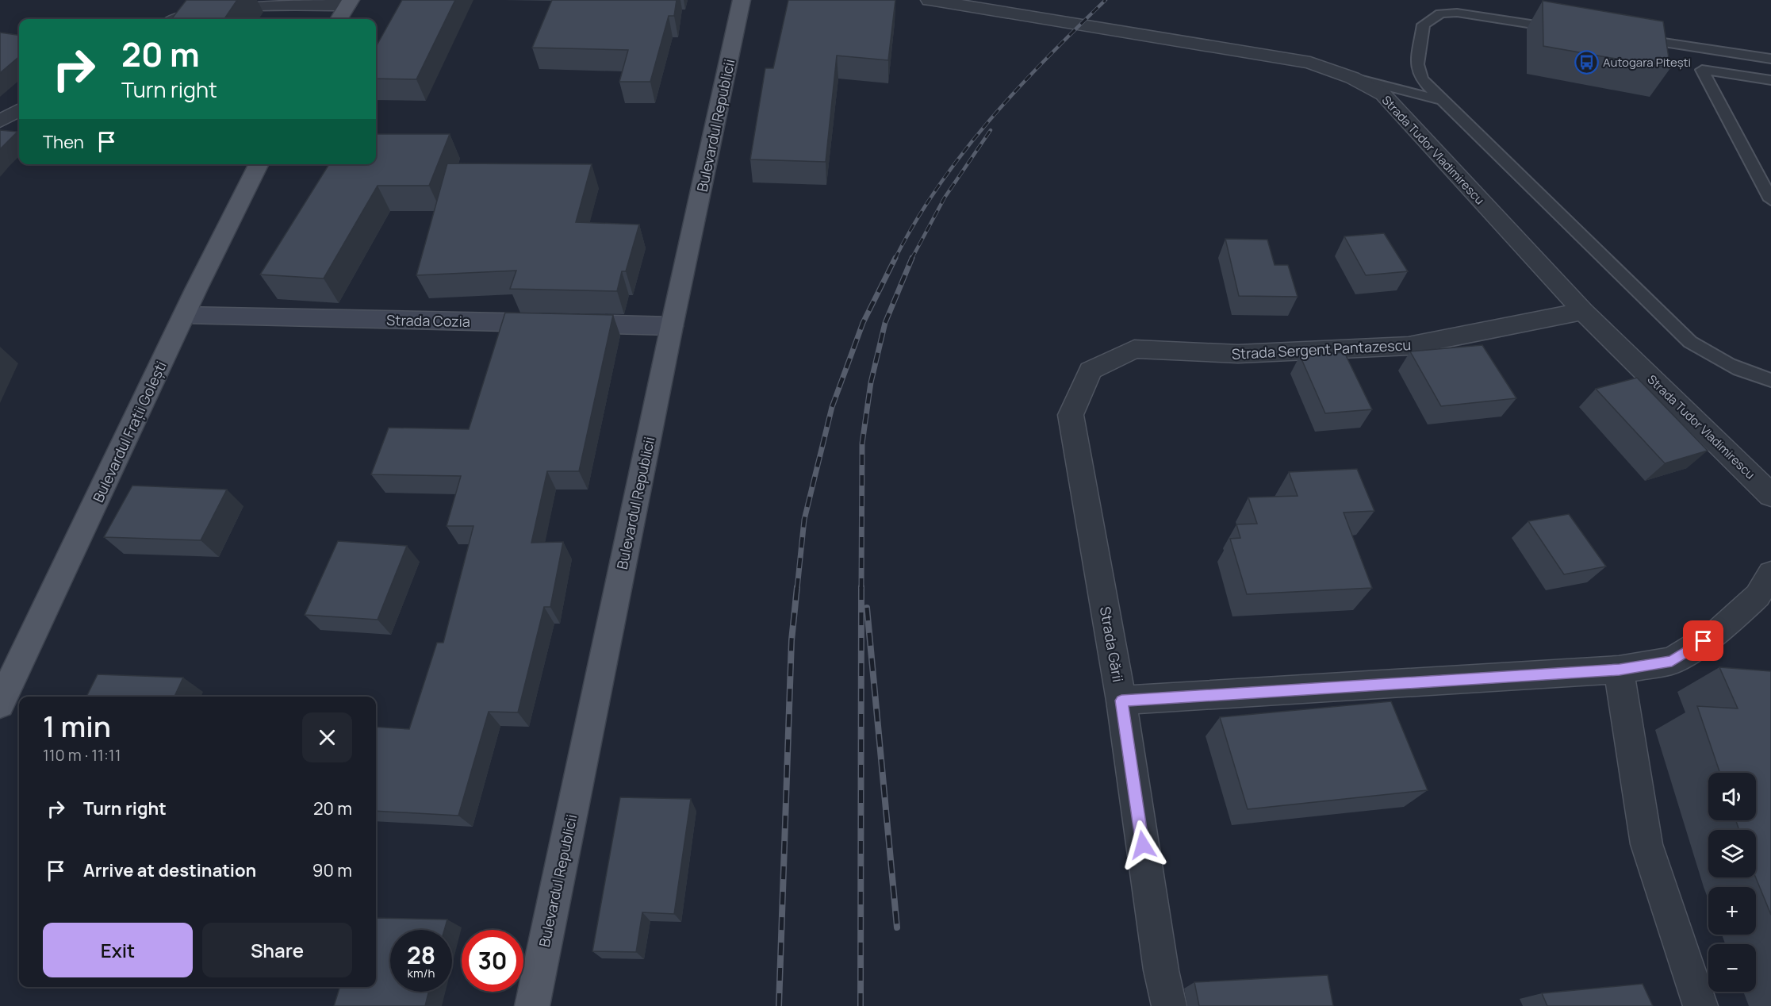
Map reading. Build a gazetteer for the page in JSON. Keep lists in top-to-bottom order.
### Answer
{
  "streets": {
    "main road": ["Bulevardul Republicii", "Bulevardul Frații Golești"],
    "street": [
      "Strada Tudor Vladimirescu",
      "Strada Cozia",
      "Strada Sergent Pantazescu",
      "Strada Gării"
    ]
  },
  "crossings": [
    ["Bulevardul Republicii", "Strada Cozia"],
    ["Strada Tudor Vladimirescu", "Strada Sergent Pantazescu"],
    ["Strada Cozia", "Bulevardul Frații Golești"],
    ["Strada Sergent Pantazescu", "Strada Gării"]
  ],
  "places": {
    "bus stop": ["Autogara Pitești"]
  },
  "page": {
    "turn": ["20 m", "Turn right"],
    "then": "Then",
    "heading": ["1 min", "110 m · 11:11"],
    "map_buttons": ["+", "−"],
    "list": [
      {
        "name": "Turn right",
        "value": "20 m"
      },
      {
        "name": "Arrive at destination",
        "value": "90 m"
      }
    ],
    "buttons": ["Exit", "Share"],
    "speed": "28 km/h",
    "limit": "30"
  }
}
